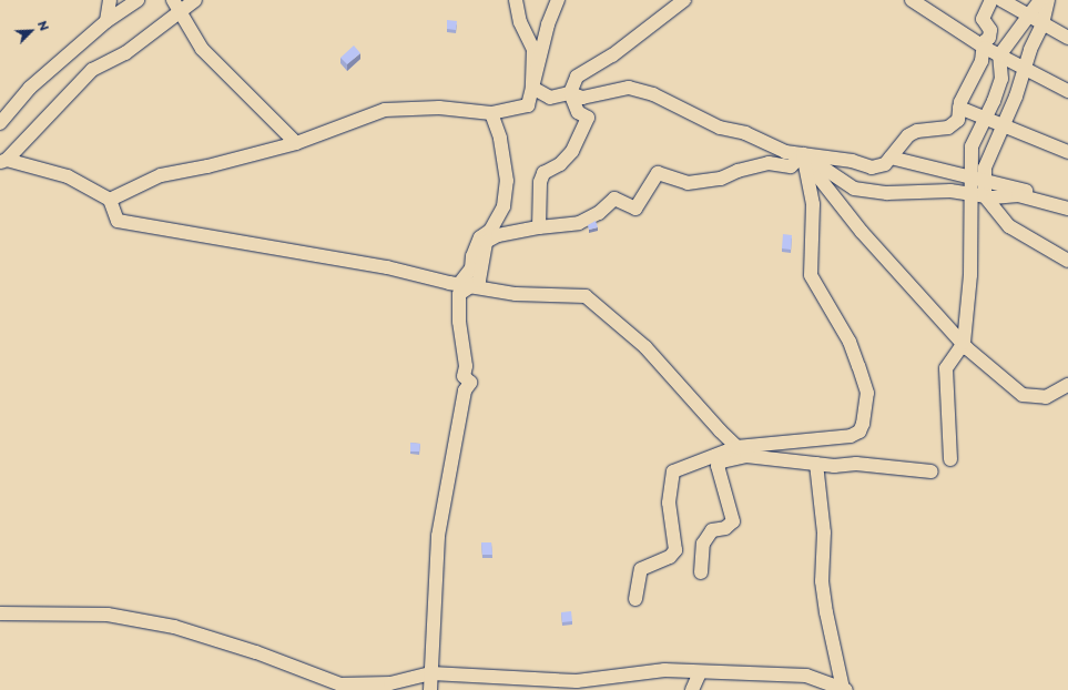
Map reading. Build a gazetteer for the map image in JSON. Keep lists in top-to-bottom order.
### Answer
{
  "north": "top right"
}
